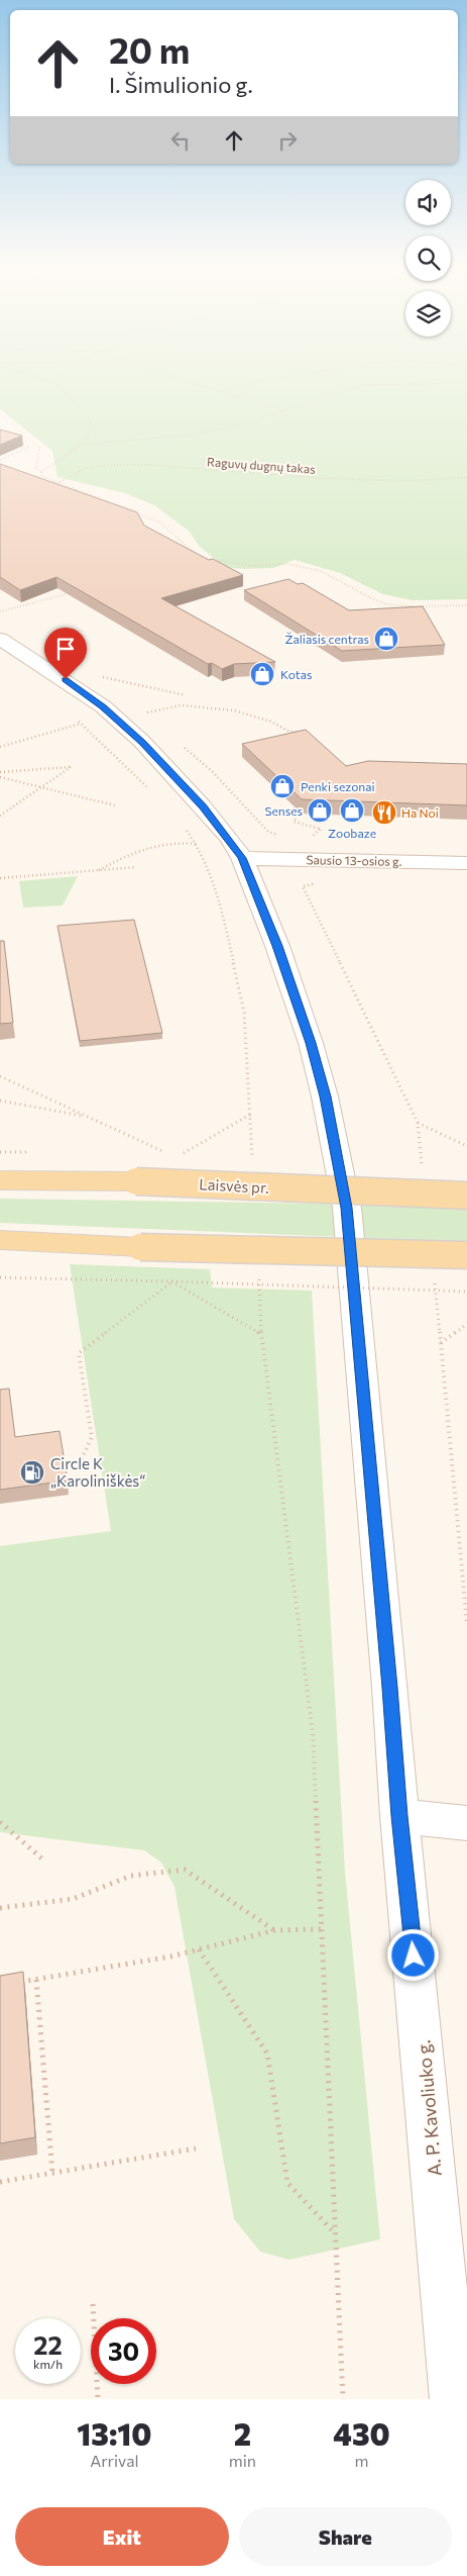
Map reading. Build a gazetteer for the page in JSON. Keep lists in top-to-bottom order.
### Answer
{
  "streets": {
    "main road": ["Laisvės pr."],
    "street": ["Sausio 13-osios g.", "A. P. Kavoliuko g."],
    "path": ["Raguvų dugnų takas"]
  },
  "crossings": [
    ["Sausio 13-osios g.", "A. P. Kavoliuko g."]
  ],
  "places": {
    "shop": [
      "Žaliasis centras",
      "Kotas",
      "Penki sezonai",
      "Senses",
      "Zoobaze"
    ],
    "restaurant": ["Ha Noi"],
    "fuel station": ["Circle K „Karoliniškės“"]
  },
  "page": {
    "turn": ["20 m", "I. Šimulionio g."],
    "speed": "22 km/h",
    "limit": "30",
    "eta": [
      "13:10",
      "Arrival",
      "2",
      "min",
      "430",
      "m"
    ],
    "buttons": ["Exit", "Share"]
  }
}
